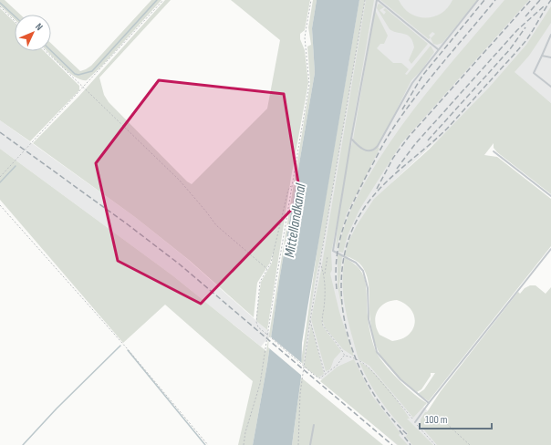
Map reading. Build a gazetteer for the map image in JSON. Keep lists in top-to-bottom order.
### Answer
{
  "water": ["Mittellandkanal"],
  "scale_bar": "100 m",
  "north": "top right"
}
